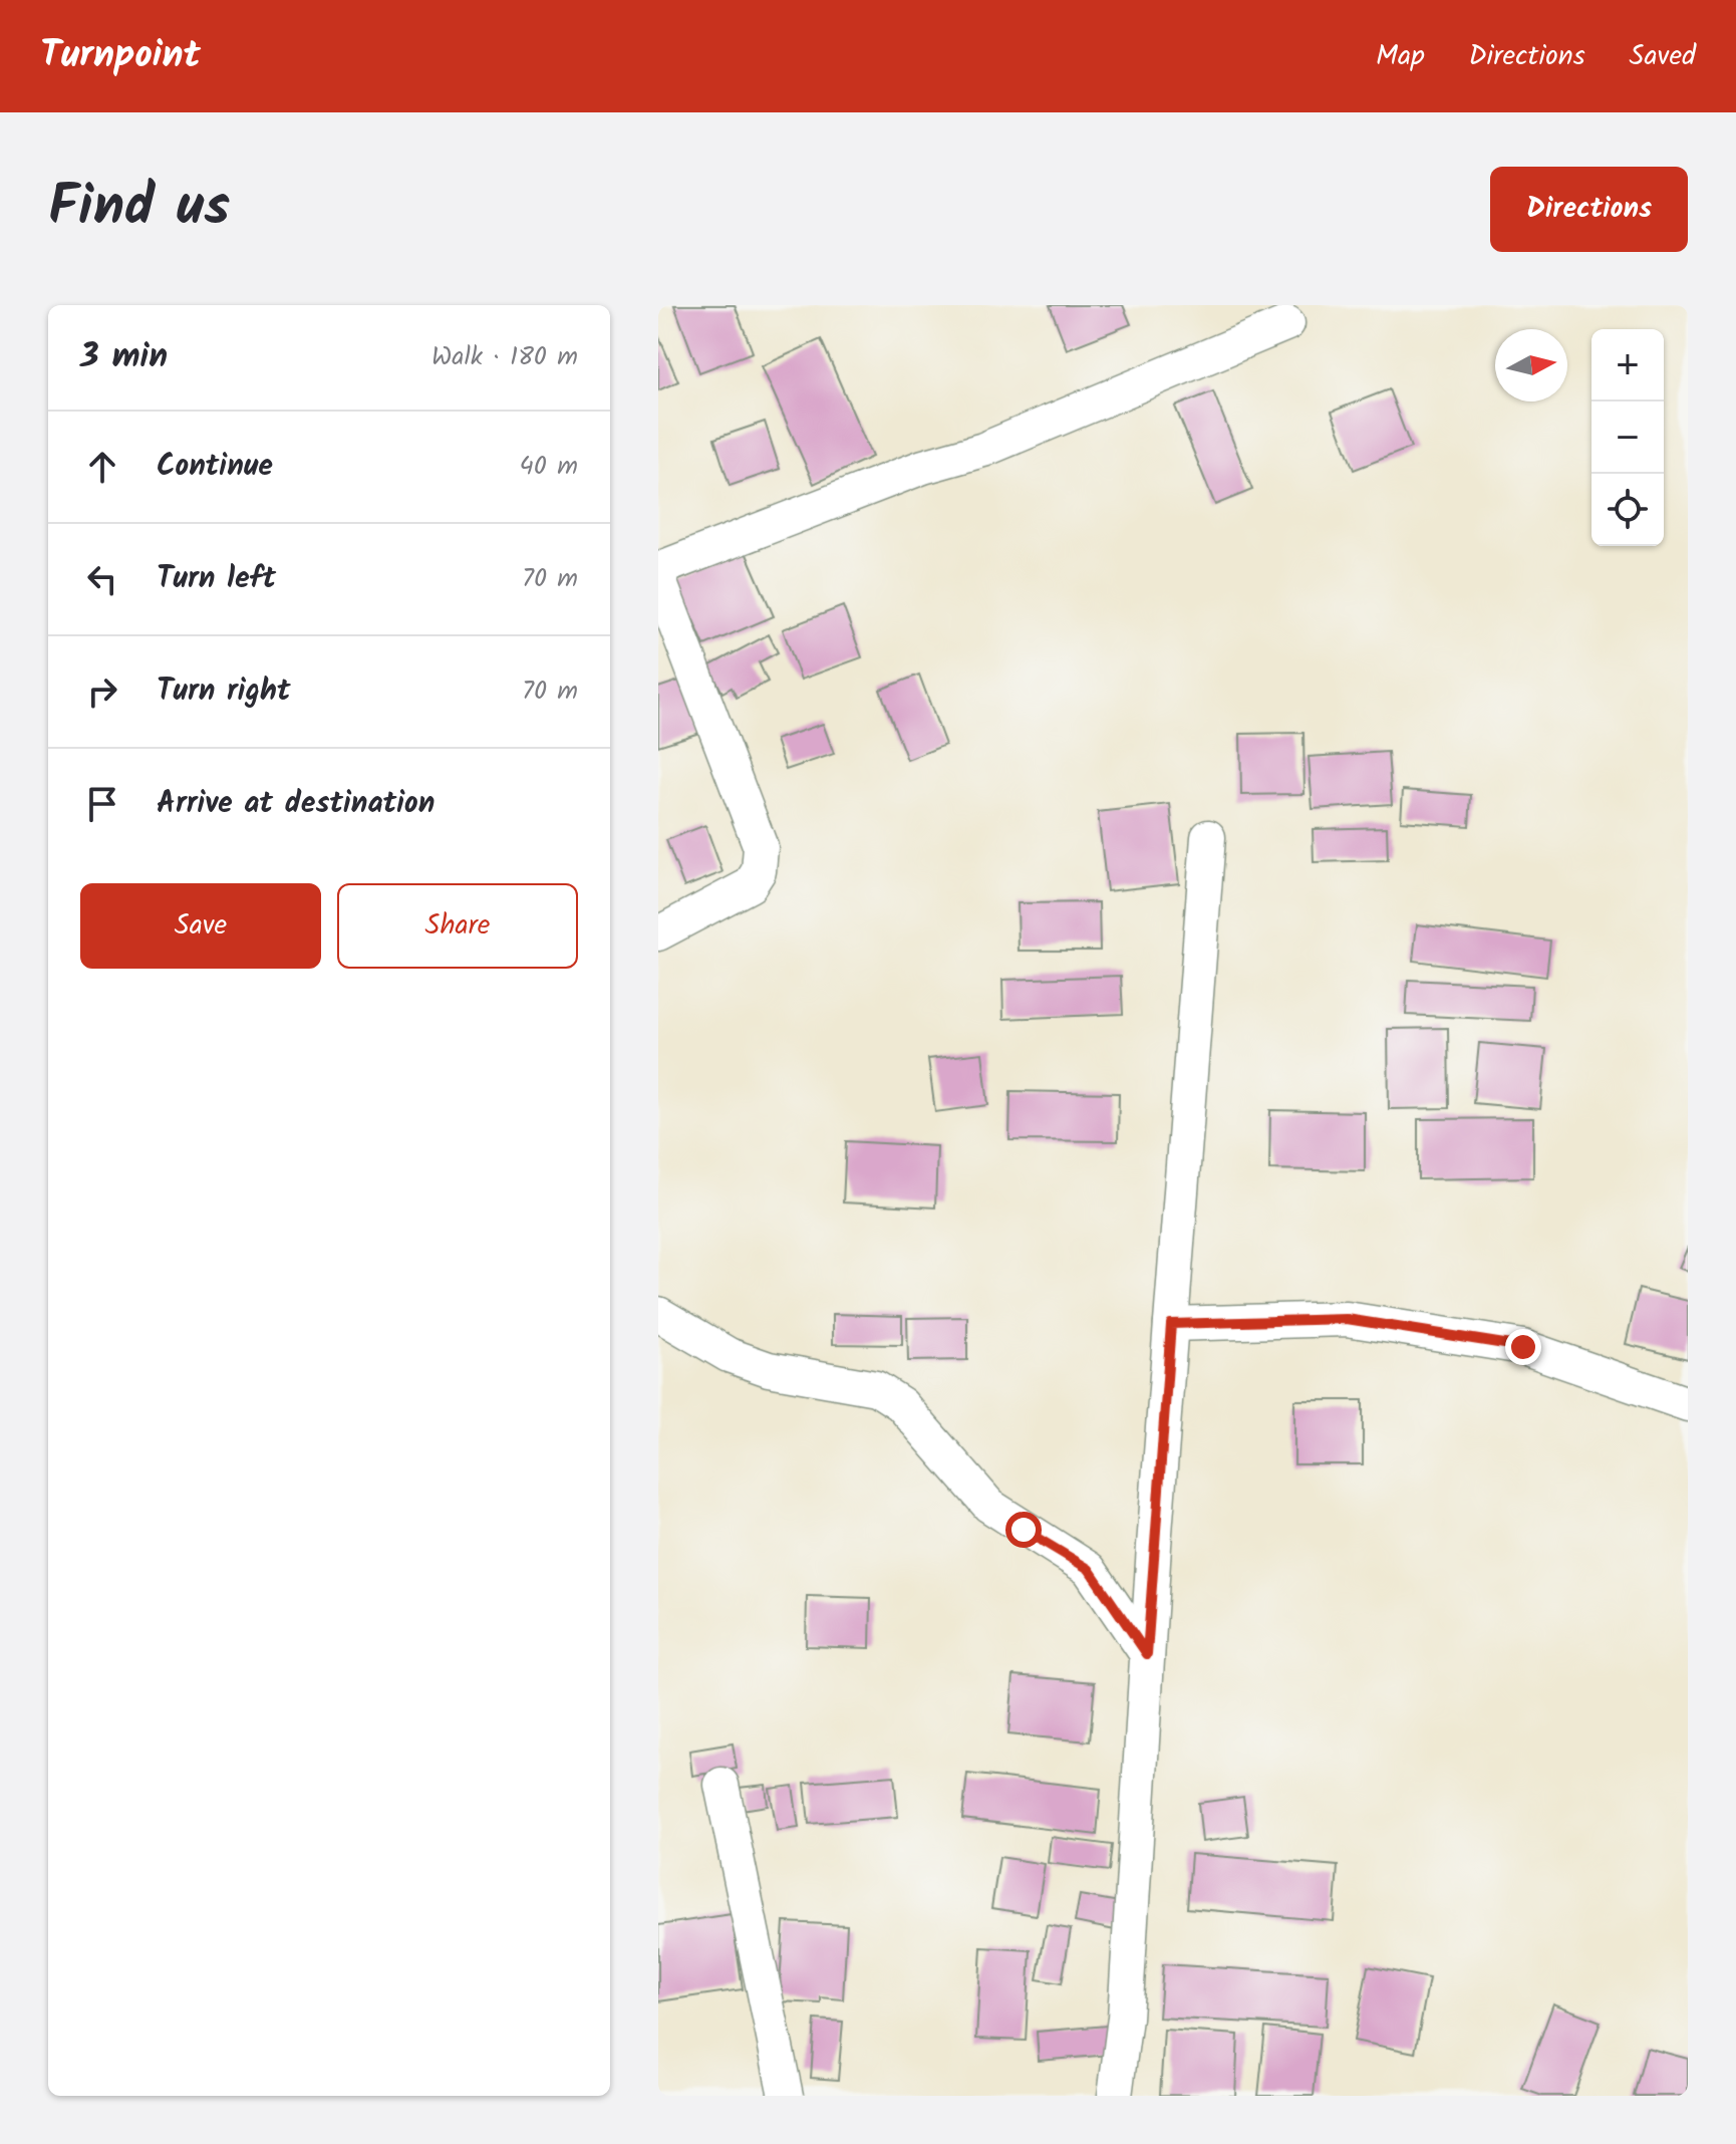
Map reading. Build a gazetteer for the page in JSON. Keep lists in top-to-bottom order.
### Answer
{
  "north": "right",
  "page": {
    "header": "Turnpoint",
    "nav": ["Map", "Directions", "Saved"],
    "title": "Find us",
    "buttons": [
      "Directions",
      ["Save", "Share"]
    ],
    "heading": ["3 min", "Walk · 180 m"],
    "map_buttons": ["+", "−"],
    "list": [
      ["Continue", "40 m"],
      ["Turn left", "70 m"],
      ["Turn right", "70 m"],
      "Arrive at destination"
    ]
  }
}
